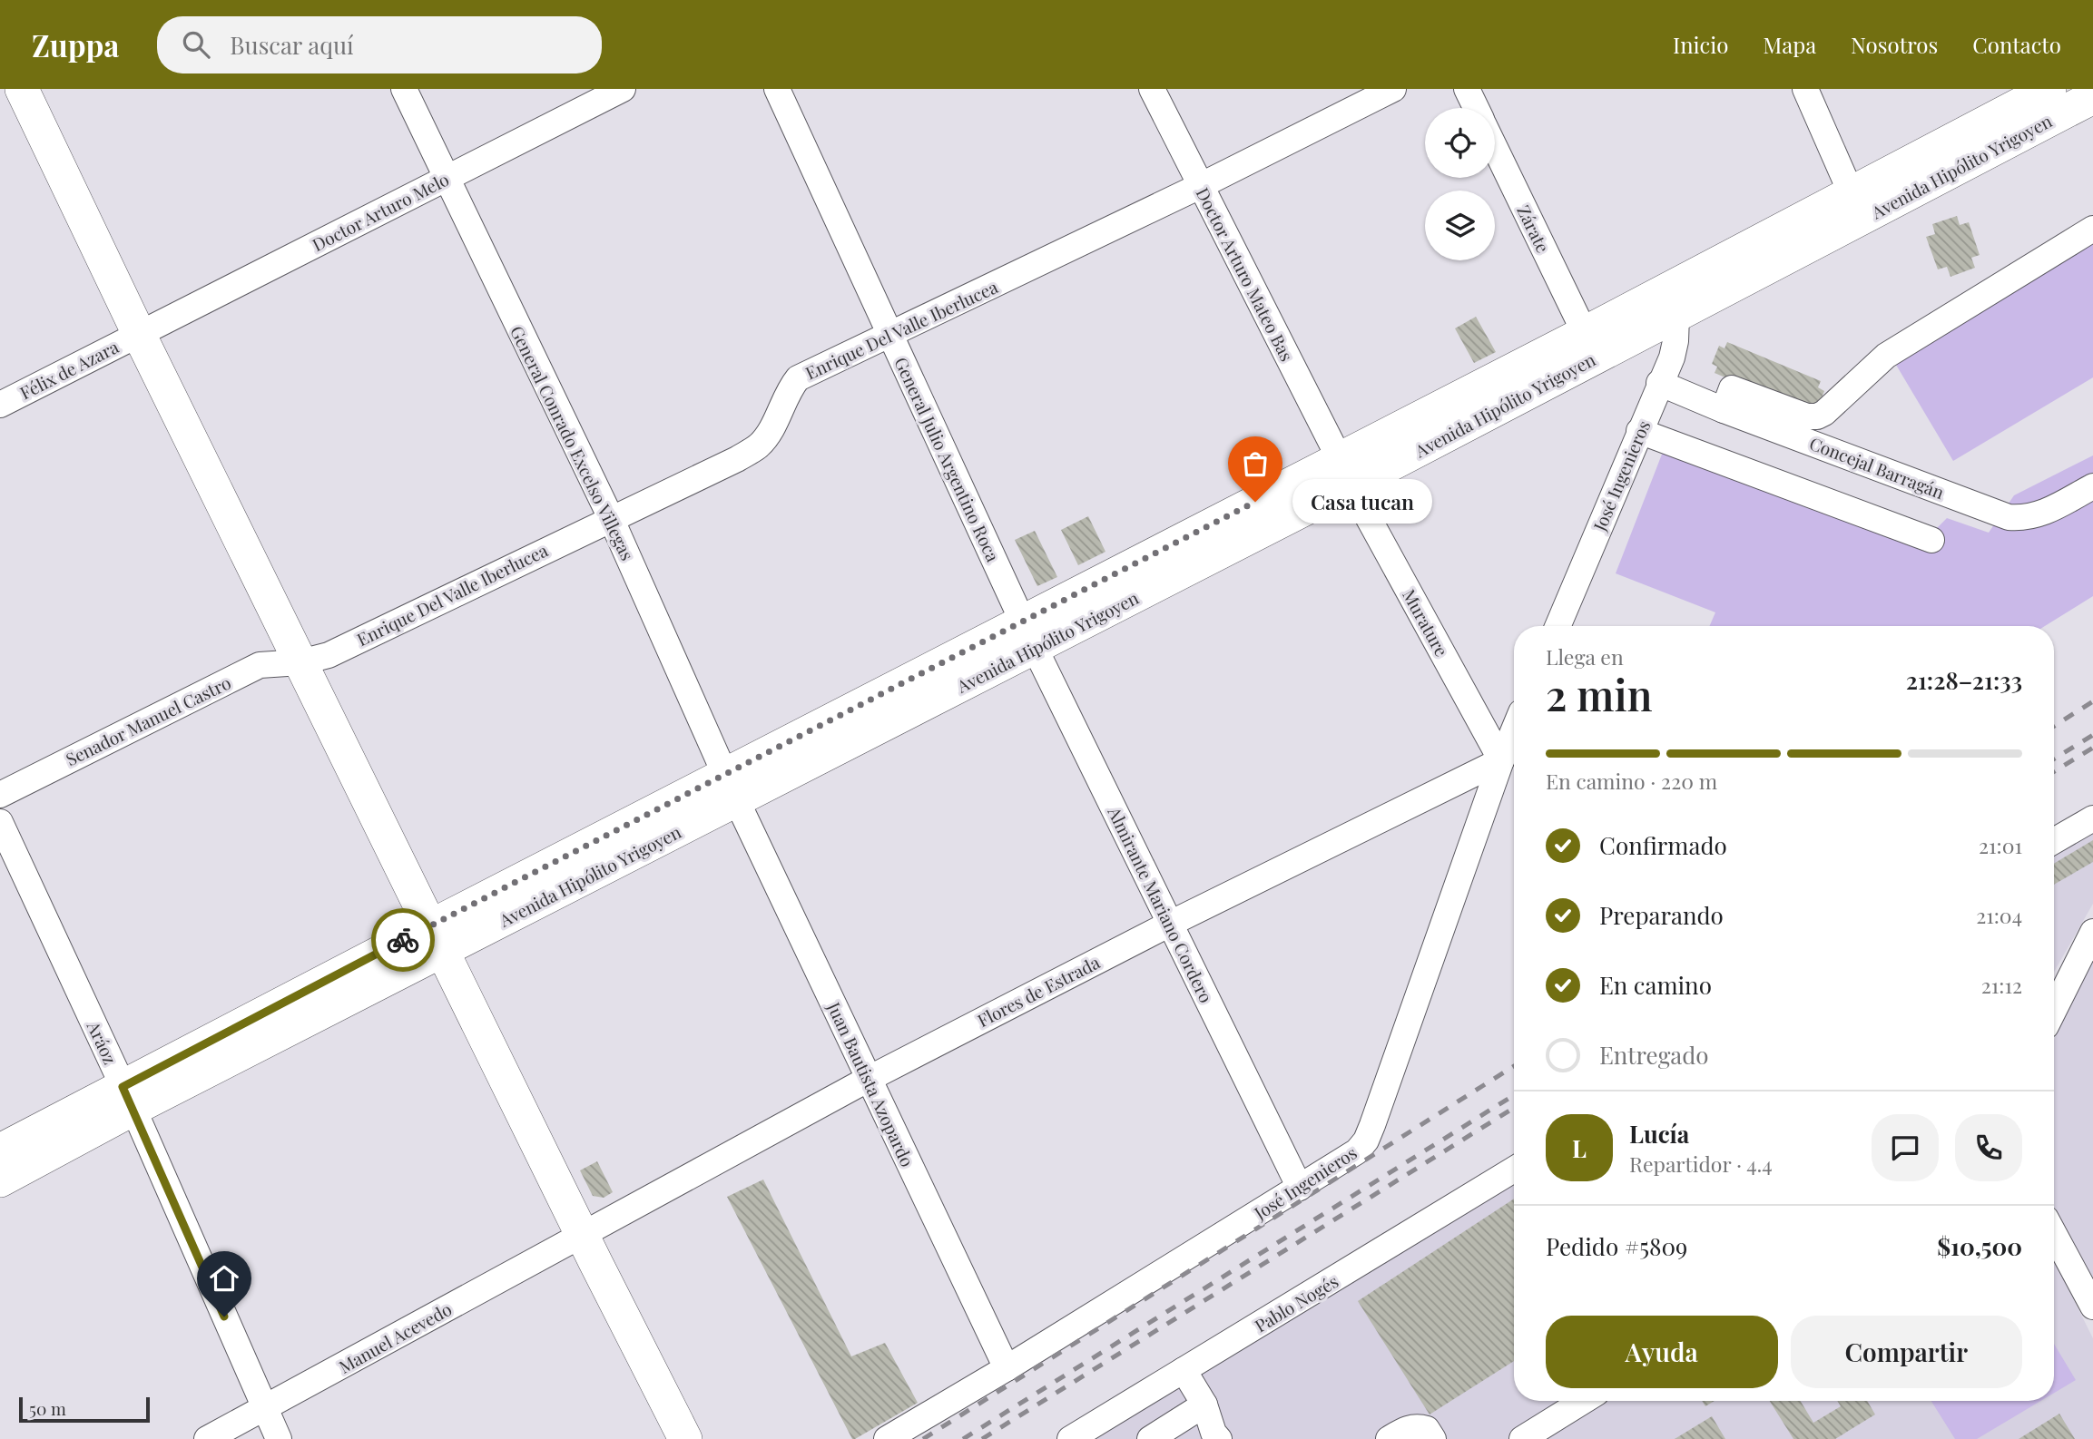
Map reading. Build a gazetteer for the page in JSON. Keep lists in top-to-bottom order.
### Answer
{
  "streets": {
    "main road": ["Avenida Hipólito Yrigoyen"],
    "street": [
      "Doctor Arturo Melo",
      "Zárate",
      "Doctor Arturo Mateo Bas",
      "Enrique Del Valle Iberlucea",
      "Félix de Azara",
      "General Conrado Excelso Villegas",
      "General Julio Argentino Roca",
      "Concejal Barragán",
      "José Ingenieros",
      "Murature",
      "Senador Manuel Castro",
      "Almirante Mariano Cordero",
      "Flores de Estrada",
      "Aráoz",
      "Juan Bautista Azopardo",
      "Pablo Nogés",
      "Manuel Acevedo"
    ]
  },
  "crossings": [
    ["Avenida Hipólito Yrigoyen", "Zárate"],
    ["Avenida Hipólito Yrigoyen", "Doctor Arturo Mateo Bas"],
    ["Avenida Hipólito Yrigoyen", "General Conrado Excelso Villegas"],
    ["Avenida Hipólito Yrigoyen", "General Julio Argentino Roca"],
    ["Avenida Hipólito Yrigoyen", "José Ingenieros"],
    ["Avenida Hipólito Yrigoyen", "Murature"],
    ["Avenida Hipólito Yrigoyen", "Almirante Mariano Cordero"],
    ["Avenida Hipólito Yrigoyen", "Aráoz"],
    ["Avenida Hipólito Yrigoyen", "Juan Bautista Azopardo"],
    ["Doctor Arturo Melo", "Félix de Azara"],
    ["Doctor Arturo Melo", "General Conrado Excelso Villegas"],
    ["Doctor Arturo Mateo Bas", "Enrique Del Valle Iberlucea"],
    ["Doctor Arturo Mateo Bas", "Murature"],
    ["Enrique Del Valle Iberlucea", "General Conrado Excelso Villegas"],
    ["Enrique Del Valle Iberlucea", "General Julio Argentino Roca"],
    ["Enrique Del Valle Iberlucea", "Senador Manuel Castro"],
    ["General Conrado Excelso Villegas", "Juan Bautista Azopardo"],
    ["General Julio Argentino Roca", "Almirante Mariano Cordero"],
    ["Concejal Barragán", "José Ingenieros"],
    ["José Ingenieros", "Murature"],
    ["José Ingenieros", "Almirante Mariano Cordero"],
    ["José Ingenieros", "Flores de Estrada"],
    ["José Ingenieros", "Juan Bautista Azopardo"],
    ["Murature", "Flores de Estrada"],
    ["Almirante Mariano Cordero", "Flores de Estrada"],
    ["Flores de Estrada", "Juan Bautista Azopardo"],
    ["Flores de Estrada", "Manuel Acevedo"],
    ["Aráoz", "Manuel Acevedo"]
  ],
  "places": ["Casa tucan"],
  "scale_bar": "50 m",
  "page": {
    "header": "Zuppa",
    "search": "Buscar aquí",
    "nav": [
      "Inicio",
      "Mapa",
      "Nosotros",
      "Contacto"
    ],
    "bubble": "Casa tucan",
    "heading": ["2 min", "Llega en", "21:28–21:33"],
    "panel": [
      "Lucía",
      "Repartidor · 4.4",
      "Pedido #5809",
      "$10,500"
    ],
    "bar": "En camino · 220 m",
    "list": [
      ["Confirmado", "21:01"],
      ["Preparando", "21:04"],
      ["En camino", "21:12"],
      "Entregado"
    ],
    "round": "L",
    "buttons": ["Ayuda", "Compartir"],
    "scale": "50 m"
  }
}
